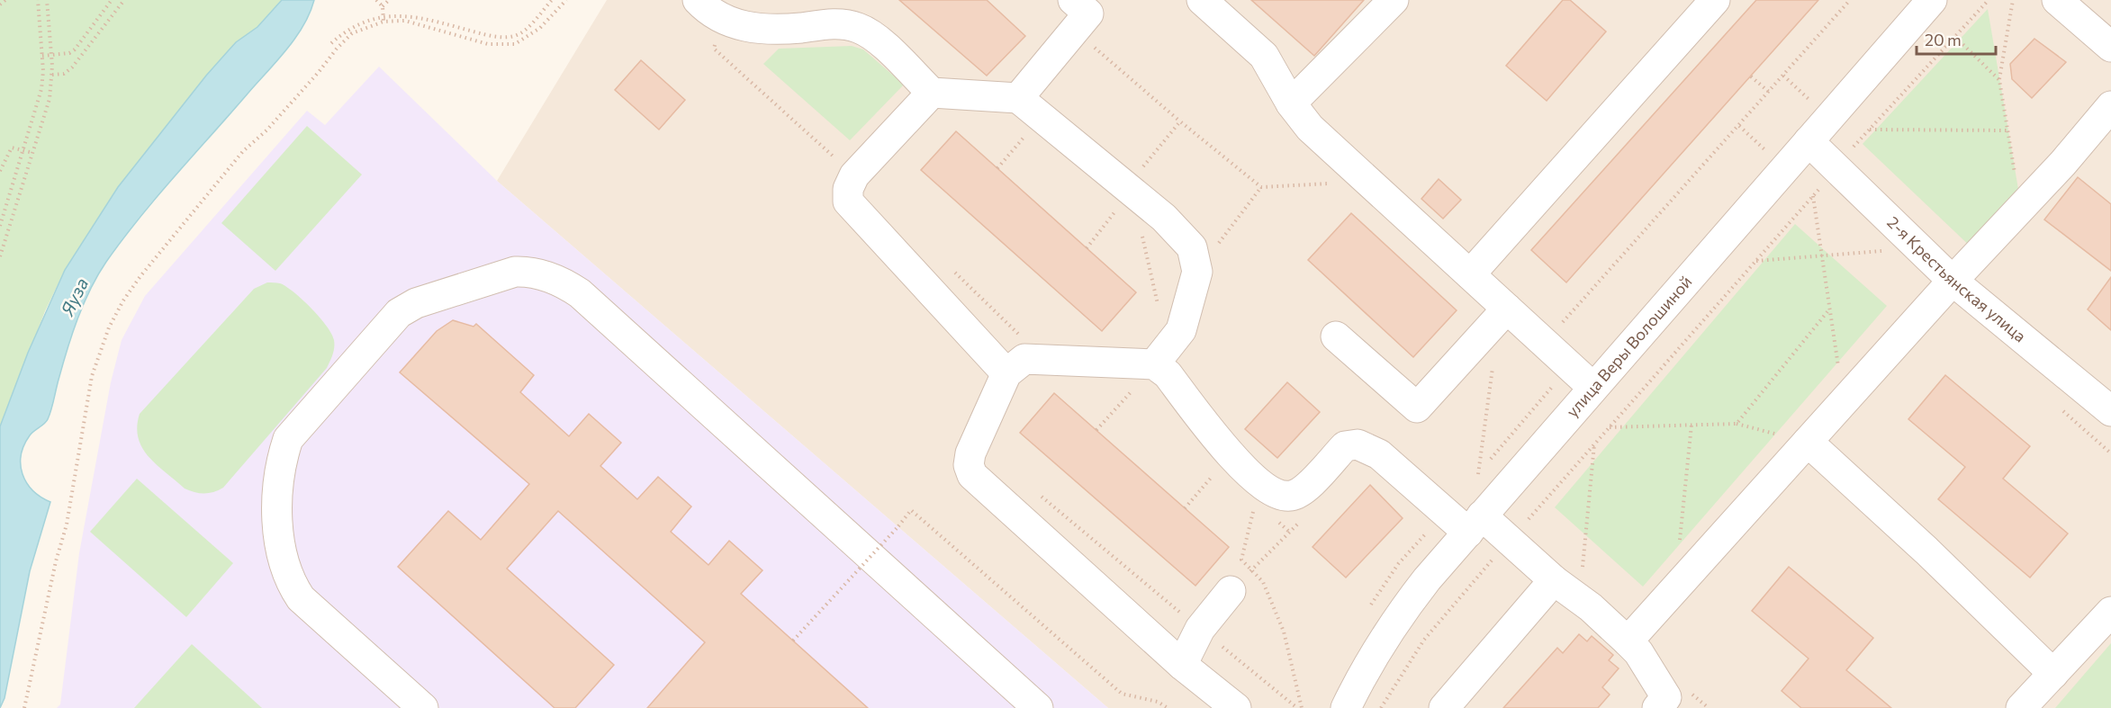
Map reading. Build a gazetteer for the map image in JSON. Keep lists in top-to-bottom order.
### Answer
{
  "streets": {
    "street": ["2-я Крестьянская улица", "улица Веры Волошиной"]
  },
  "crossings": [
    ["2-я Крестьянская улица", "улица Веры Волошиной"]
  ],
  "water": ["Яуза"],
  "scale_bar": "20 m"
}
